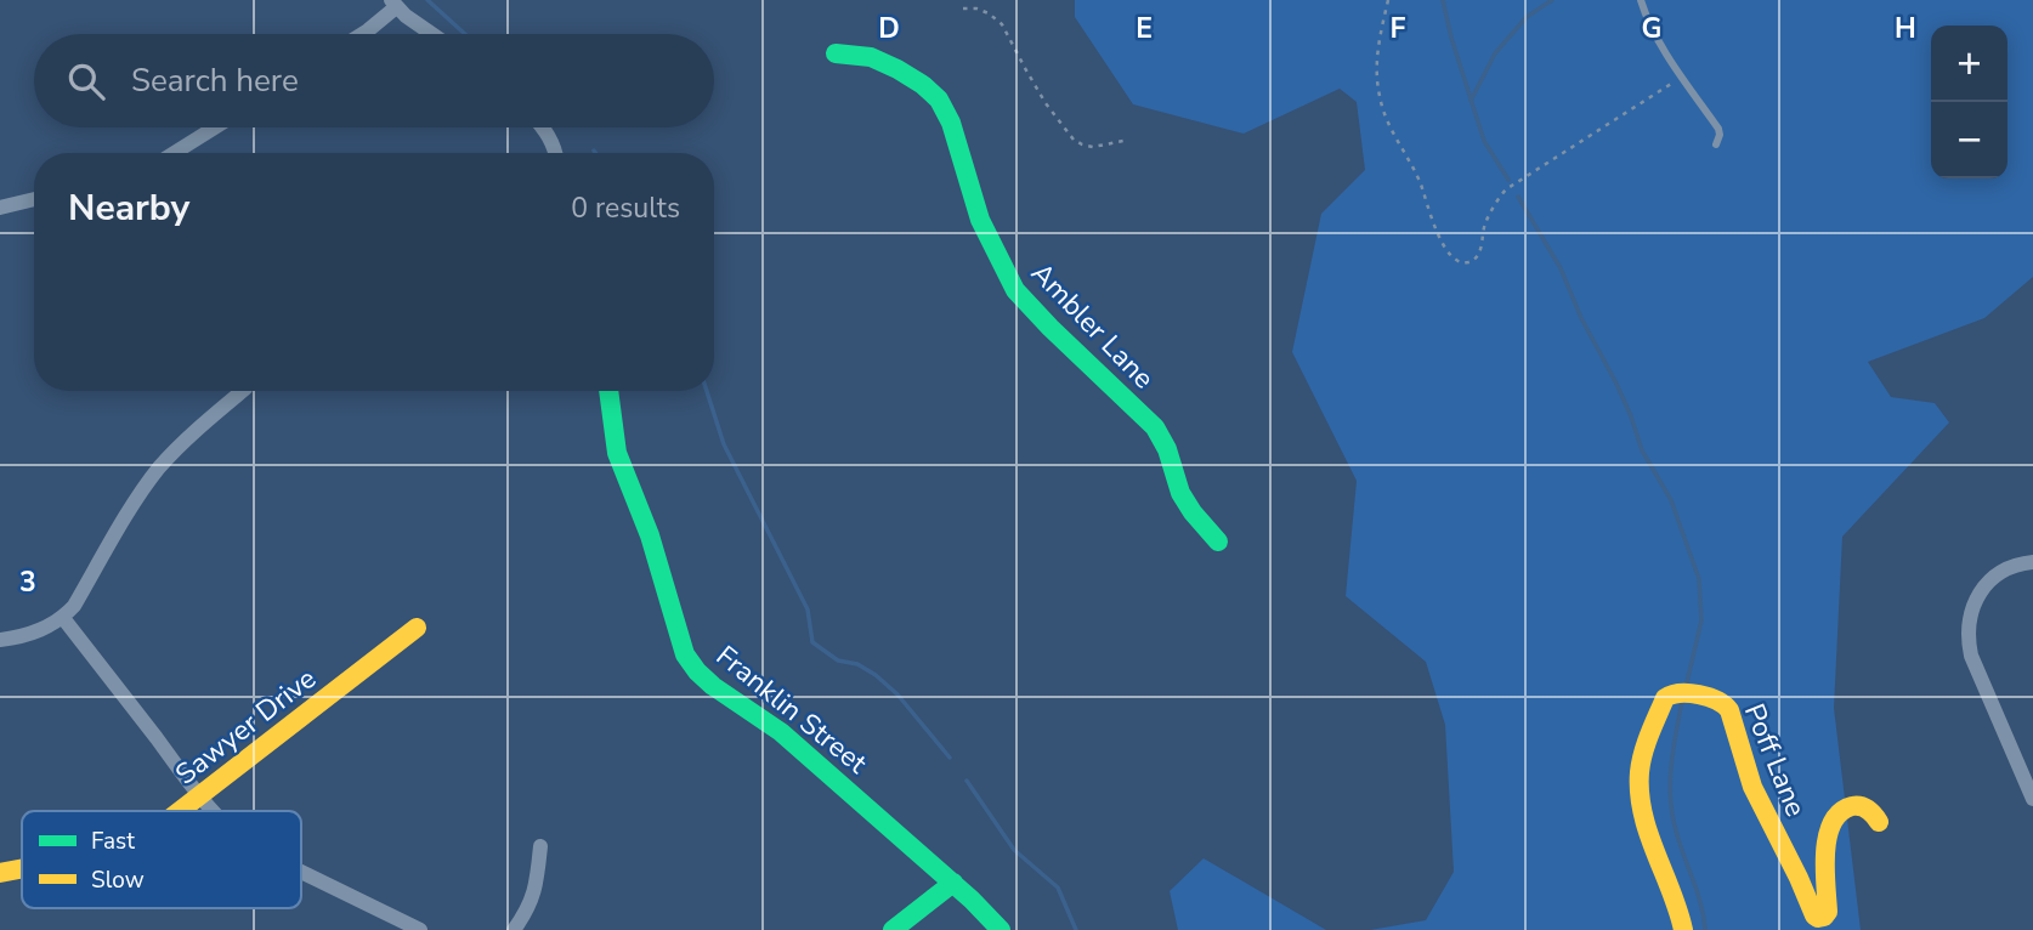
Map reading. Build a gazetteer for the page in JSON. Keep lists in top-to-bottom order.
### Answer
{
  "streets": {
    "street": [
      "Ambler Lane",
      "Franklin Street",
      "Sawyer Drive",
      "Poff Lane"
    ]
  },
  "legend": ["Fast", "Slow"],
  "page": {
    "map_buttons": ["+", "−"],
    "search": "Search here",
    "heading": ["Nearby", "0 results"]
  },
  "grid": {
    "columns": [
      "D",
      "E",
      "F",
      "G",
      "H"
    ],
    "rows": ["3"]
  }
}
